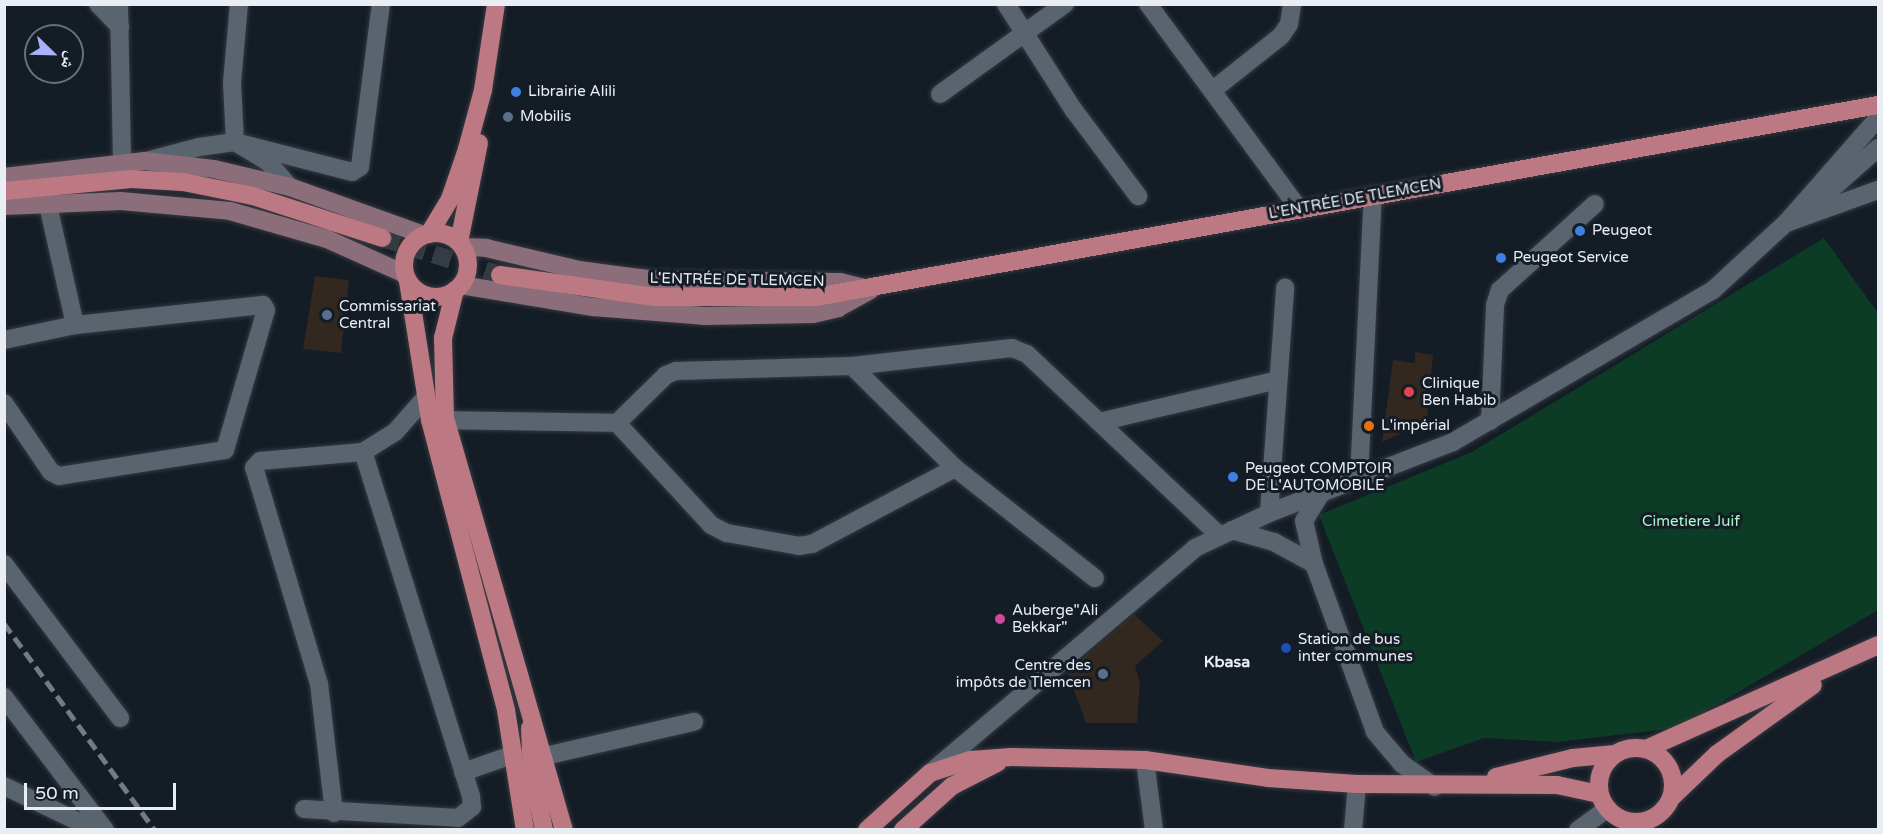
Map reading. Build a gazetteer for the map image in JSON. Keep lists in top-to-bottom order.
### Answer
{
  "streets": {
    "main road": ["L'ENTRÉE DE TLEMCEN"]
  },
  "districts": ["Kbasa"],
  "parks": ["Cimetiere Juif"],
  "places": [
    "Librairie Alili",
    "Mobilis",
    "Peugeot",
    "Peugeot Service",
    "Commissariat Central",
    "Clinique Ben Habib",
    "L'impérial",
    "Peugeot COMPTOIR DE L'AUTOMOBILE",
    "Auberge\"Ali Bekkar\"",
    "Station de bus inter communes",
    "Centre des impôts de Tlemcen"
  ],
  "scale_bar": "50 m",
  "north": "bottom right"
}
